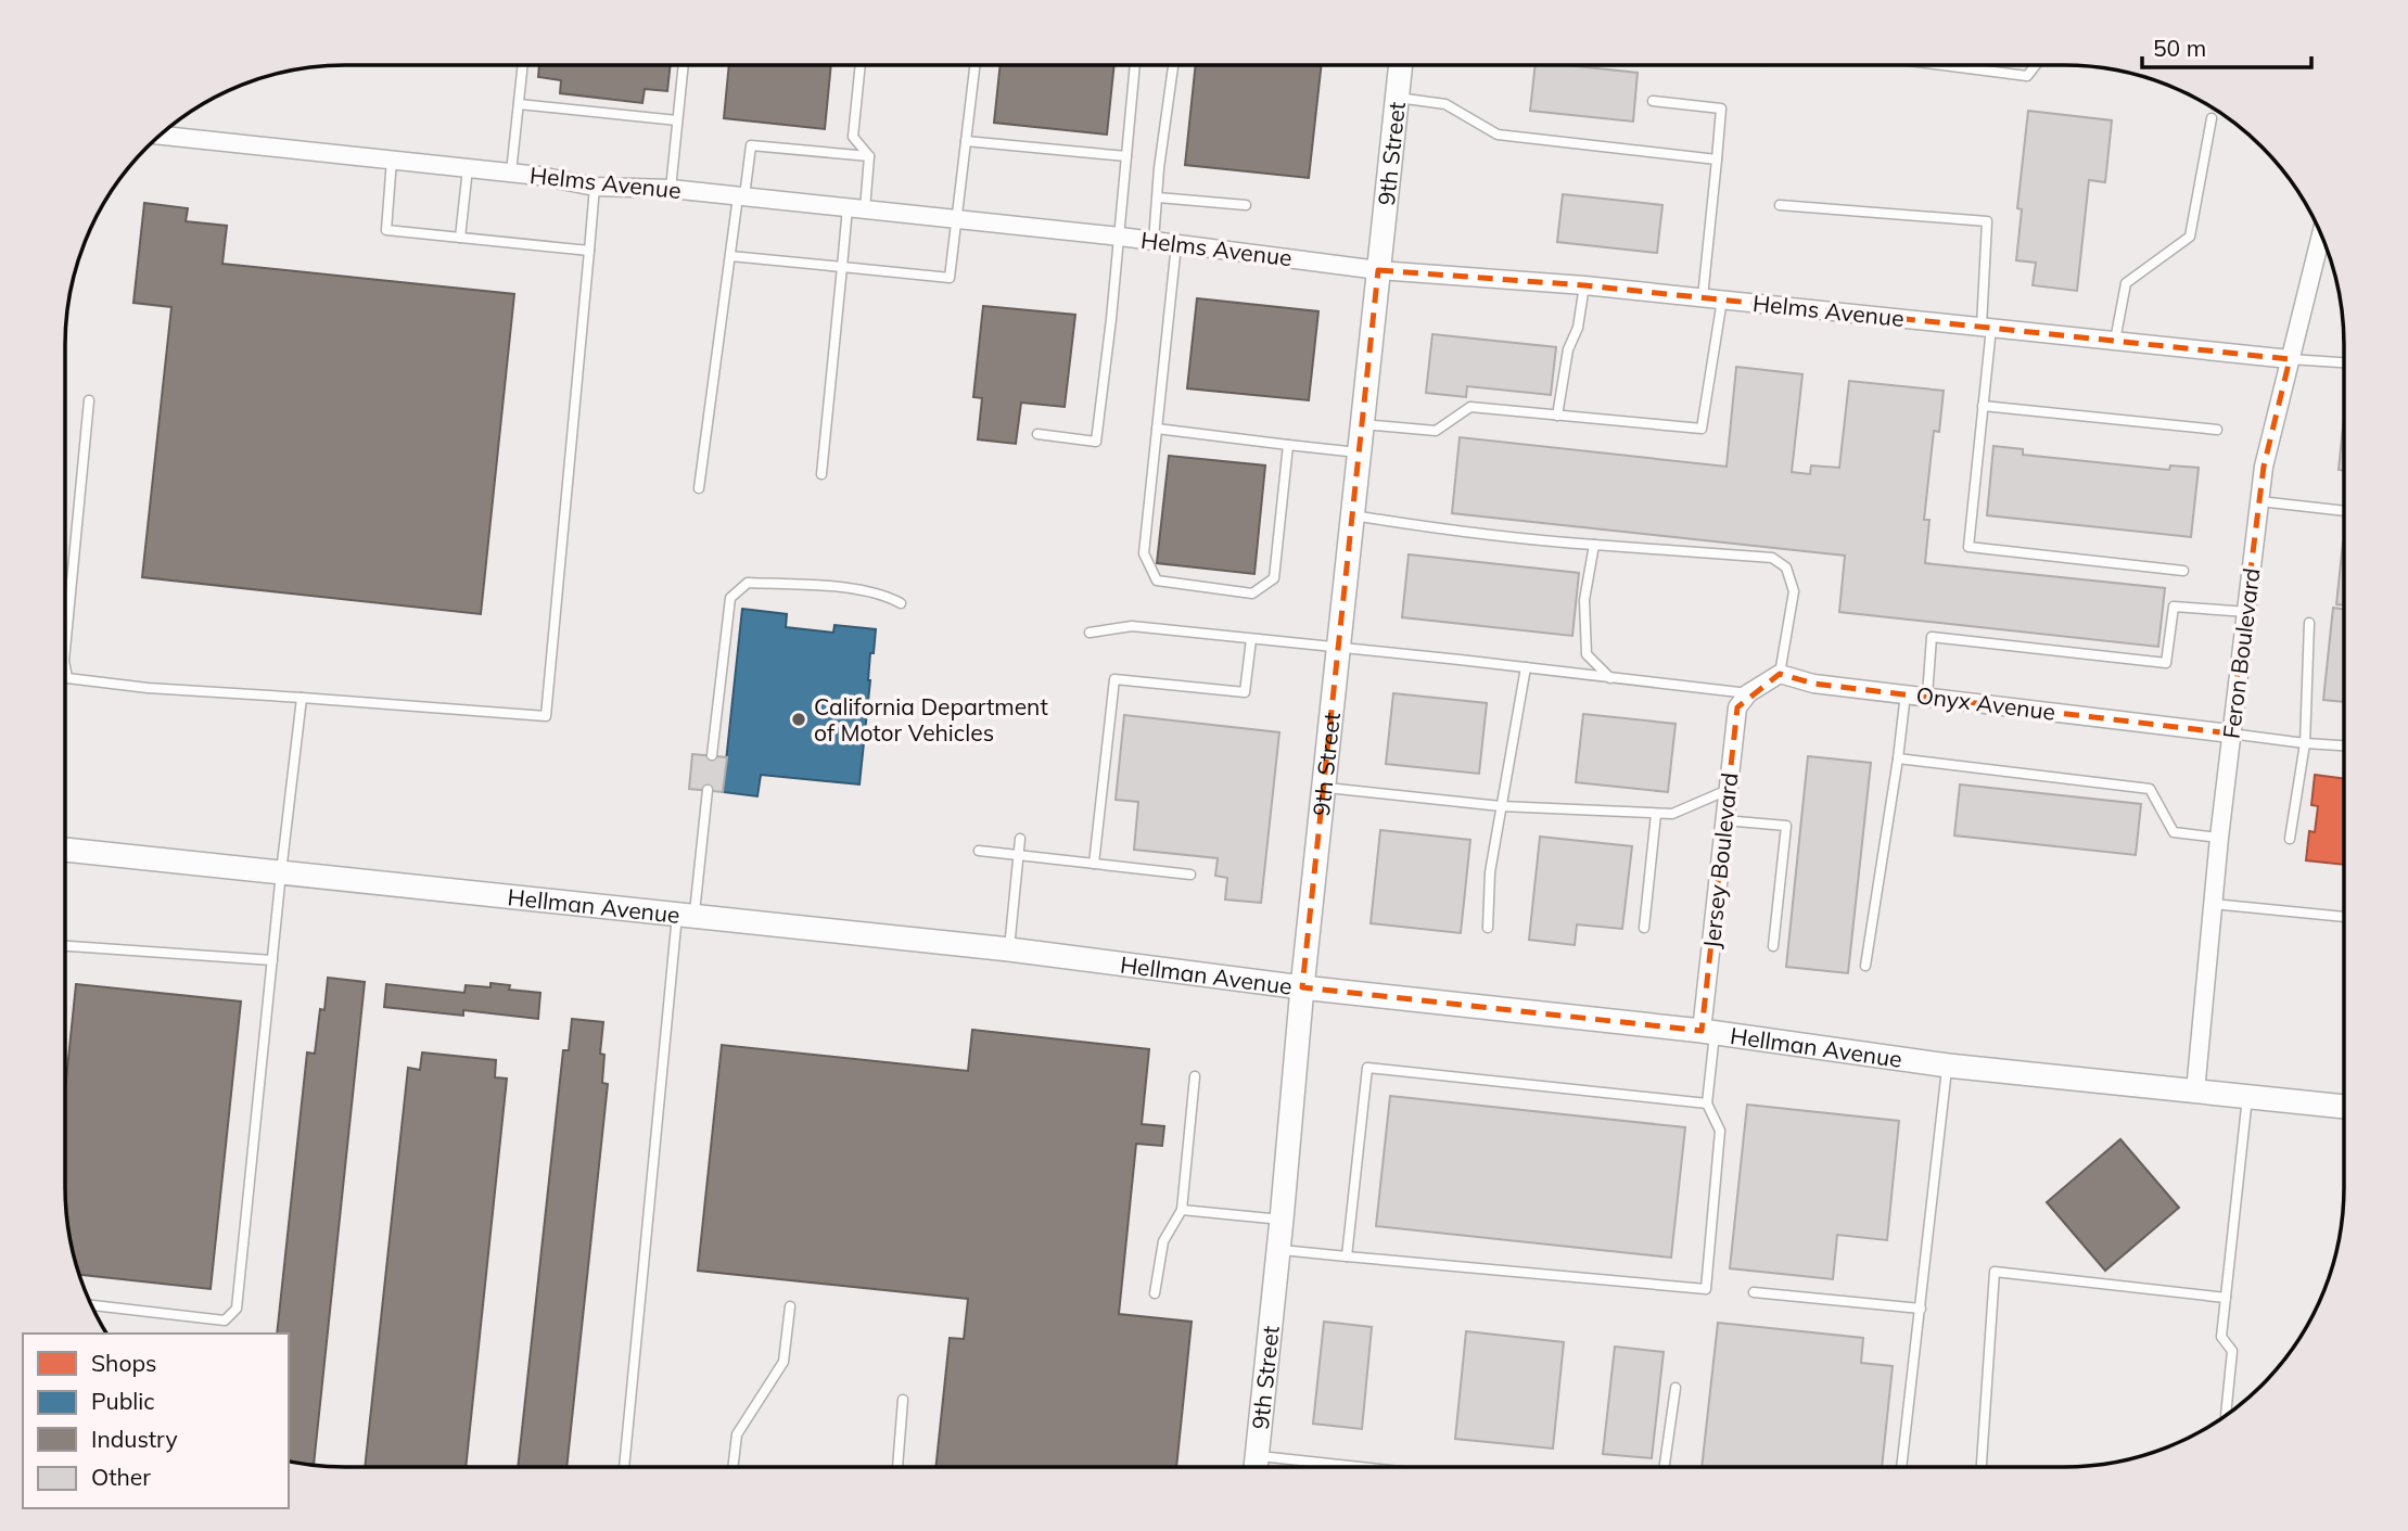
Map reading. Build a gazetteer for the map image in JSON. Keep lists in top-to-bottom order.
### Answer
{
  "streets": {
    "street": [
      "9th Street",
      "Helms Avenue",
      "Feron Boulevard",
      "Onyx Avenue",
      "Jersey Boulevard",
      "Hellman Avenue"
    ]
  },
  "crossings": [
    ["9th Street", "Helms Avenue"],
    ["9th Street", "Hellman Avenue"],
    ["Helms Avenue", "Feron Boulevard"],
    ["Feron Boulevard", "Onyx Avenue"],
    ["Feron Boulevard", "Hellman Avenue"],
    ["Jersey Boulevard", "Hellman Avenue"]
  ],
  "places": ["California Department of Motor Vehicles"],
  "legend": [
    "Shops",
    "Public",
    "Industry",
    "Other"
  ],
  "scale_bar": "50 m"
}
